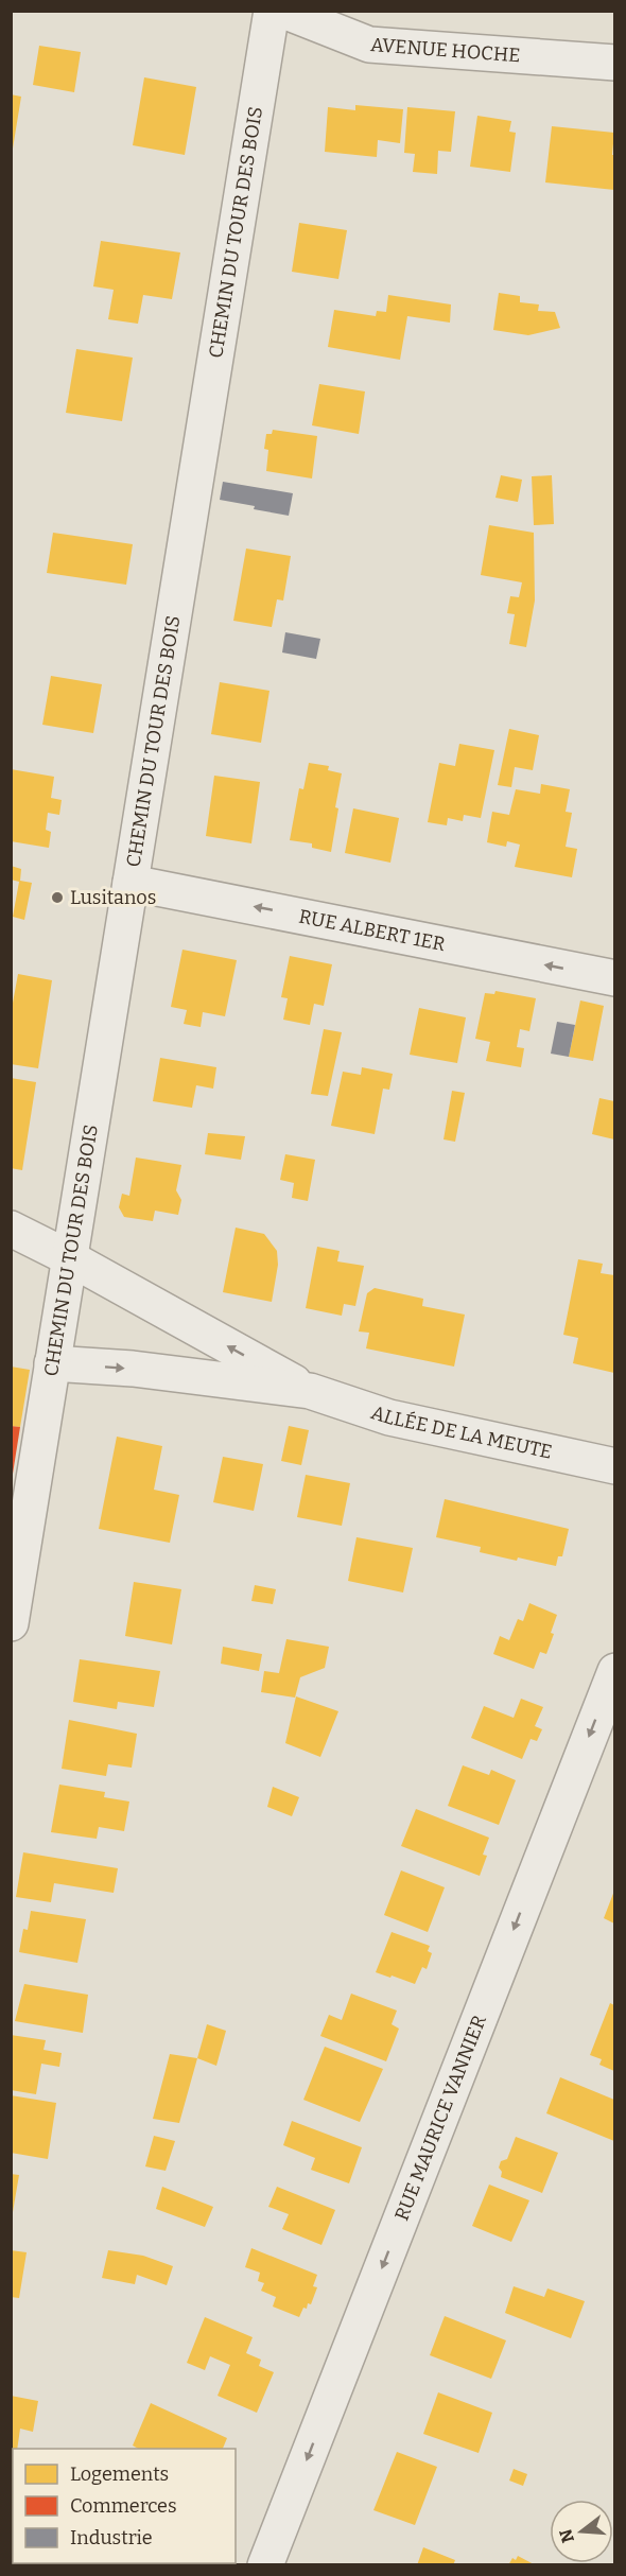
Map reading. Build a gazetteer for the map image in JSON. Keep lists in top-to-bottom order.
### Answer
{
  "streets": {
    "street": [
      "AVENUE HOCHE",
      "CHEMIN DU TOUR DES BOIS",
      "RUE ALBERT 1ER",
      "ALLÉE DE LA MEUTE",
      "RUE MAURICE VANNIER"
    ]
  },
  "crossings": [
    ["CHEMIN DU TOUR DES BOIS", "RUE ALBERT 1ER"],
    ["CHEMIN DU TOUR DES BOIS", "ALLÉE DE LA MEUTE"]
  ],
  "one_way": ["RUE ALBERT 1ER", "RUE MAURICE VANNIER"],
  "places": ["Lusitanos"],
  "legend": ["Logements", "Commerces", "Industrie"],
  "north": "left"
}
